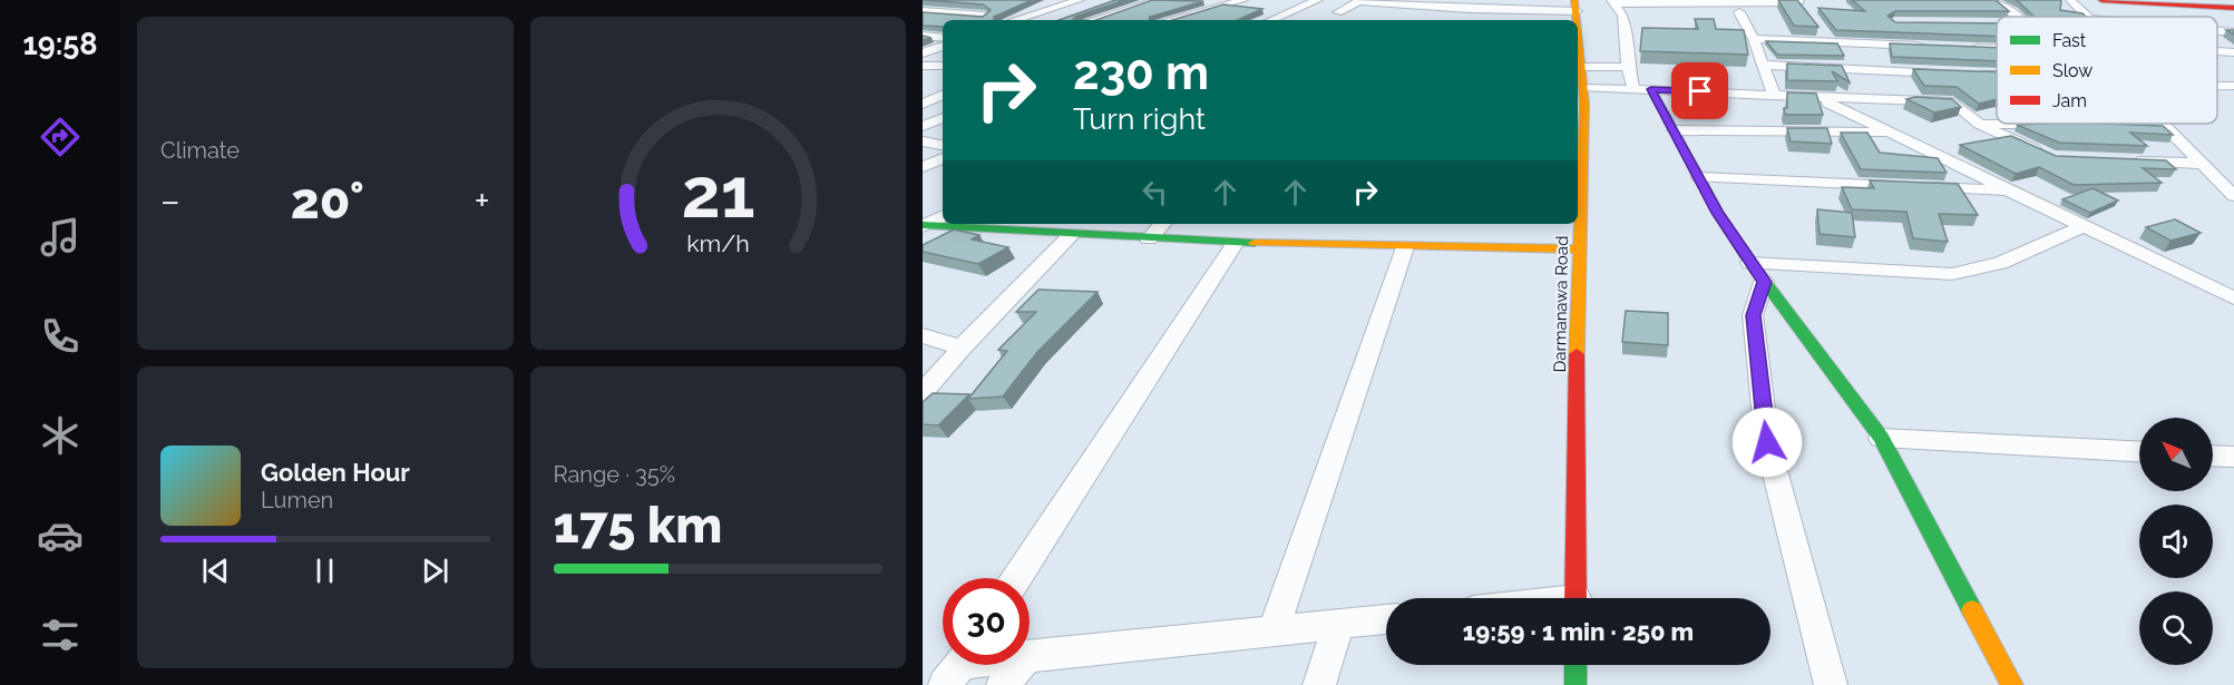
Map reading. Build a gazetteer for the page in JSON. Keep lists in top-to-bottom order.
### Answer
{
  "streets": {
    "street": ["Darmanawa Road"]
  },
  "legend": ["Fast", "Slow", "Jam"],
  "north": "top left",
  "page": {
    "tabs": "19:58",
    "tile": [
      "Climate",
      ["Range · 35%", "175 km"]
    ],
    "turn": ["230 m", "Turn right"],
    "heat": ["−", "20°", "+"],
    "song": ["Golden Hour", "Lumen"],
    "limit": "30",
    "trip": "19:59 · 1 min · 250 m",
    "gauge": ["21", "km/h"]
  }
}
